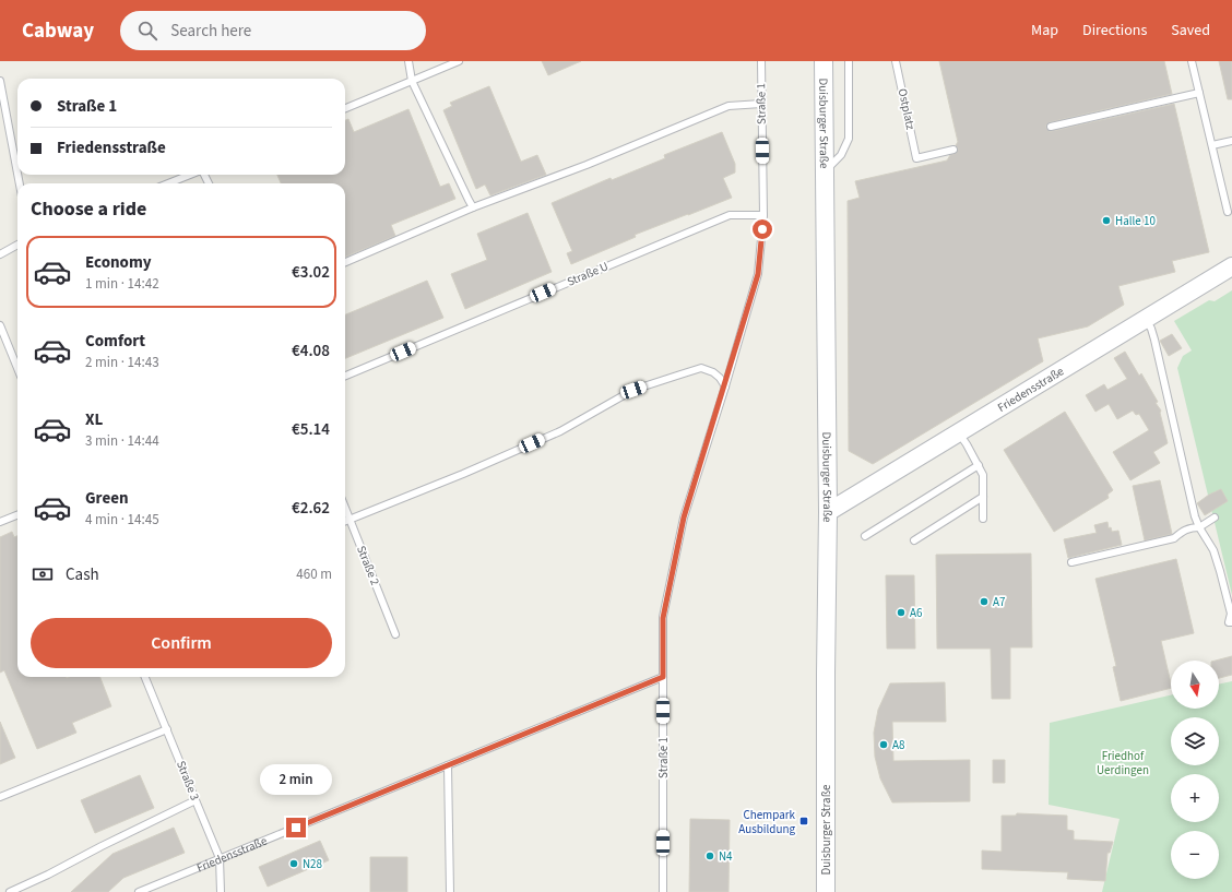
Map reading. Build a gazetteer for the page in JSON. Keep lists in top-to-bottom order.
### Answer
{
  "streets": {
    "main road": ["Duisburger Straße", "Friedensstraße"],
    "lane": [
      "Straße 1",
      "Ostplatz",
      "Straße U",
      "Straße 2",
      "Straße 3"
    ]
  },
  "crossings": [
    ["Straße 1", "Straße U"],
    ["Straße 1", "Friedensstraße"],
    ["Duisburger Straße", "Friedensstraße"],
    ["Friedensstraße", "Straße 3"]
  ],
  "parks": ["Friedhof Uerdingen"],
  "places": {
    "other": [
      "Halle 10",
      "A7",
      "A6",
      "A8",
      "N4",
      "N28"
    ],
    "transit": ["Chempark Ausbildung"]
  },
  "north": "bottom",
  "page": {
    "header": "Cabway",
    "search": "Search here",
    "nav": ["Map", "Directions", "Saved"],
    "banner": ["Straße 1", "Friedensstraße"],
    "heading": "Choose a ride",
    "list": [
      {
        "name": "Economy",
        "note": "1 min · 14:42",
        "value": "€3.02"
      },
      {
        "name": "Comfort",
        "note": "2 min · 14:43",
        "value": "€4.08"
      },
      {
        "name": "XL",
        "note": "3 min · 14:44",
        "value": "€5.14"
      },
      {
        "name": "Green",
        "note": "4 min · 14:45",
        "value": "€2.62"
      }
    ],
    "pay": ["Cash", "460 m"],
    "buttons": "Confirm",
    "map_buttons": ["+", "−"],
    "bubble": "2 min"
  }
}
